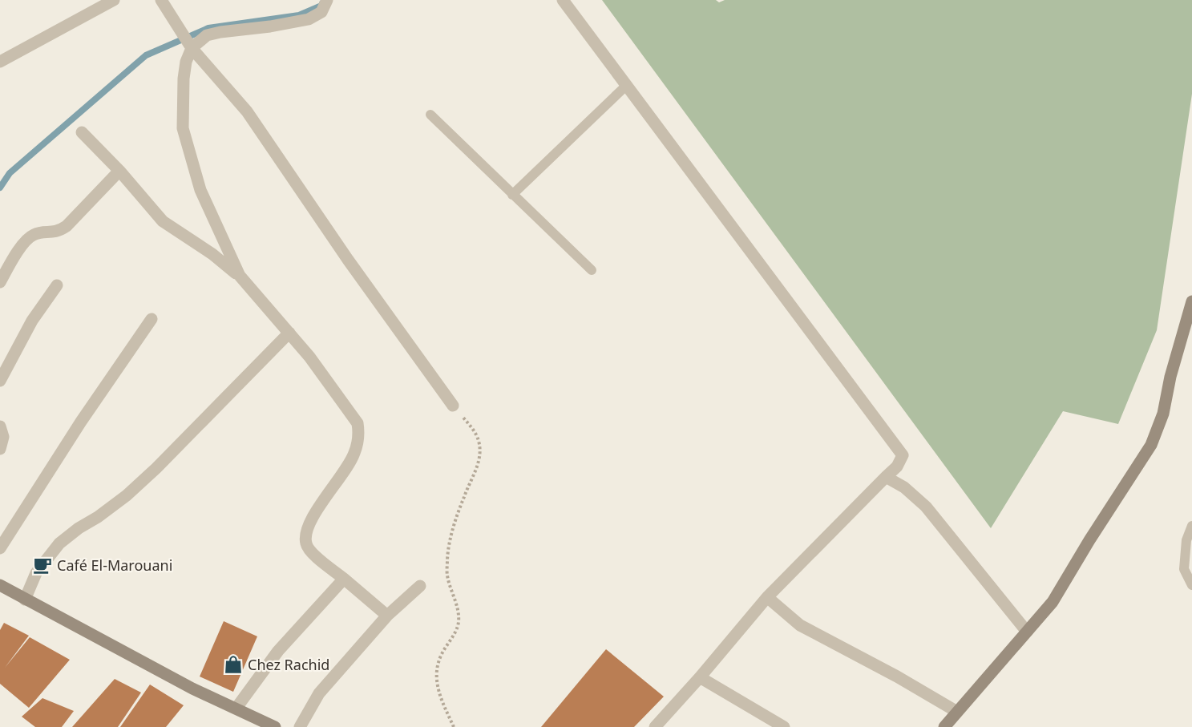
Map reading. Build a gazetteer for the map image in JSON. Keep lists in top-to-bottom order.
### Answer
{
  "places": {
    "cafe": ["Café El-Marouani"],
    "shop": ["Chez Rachid"]
  }
}
